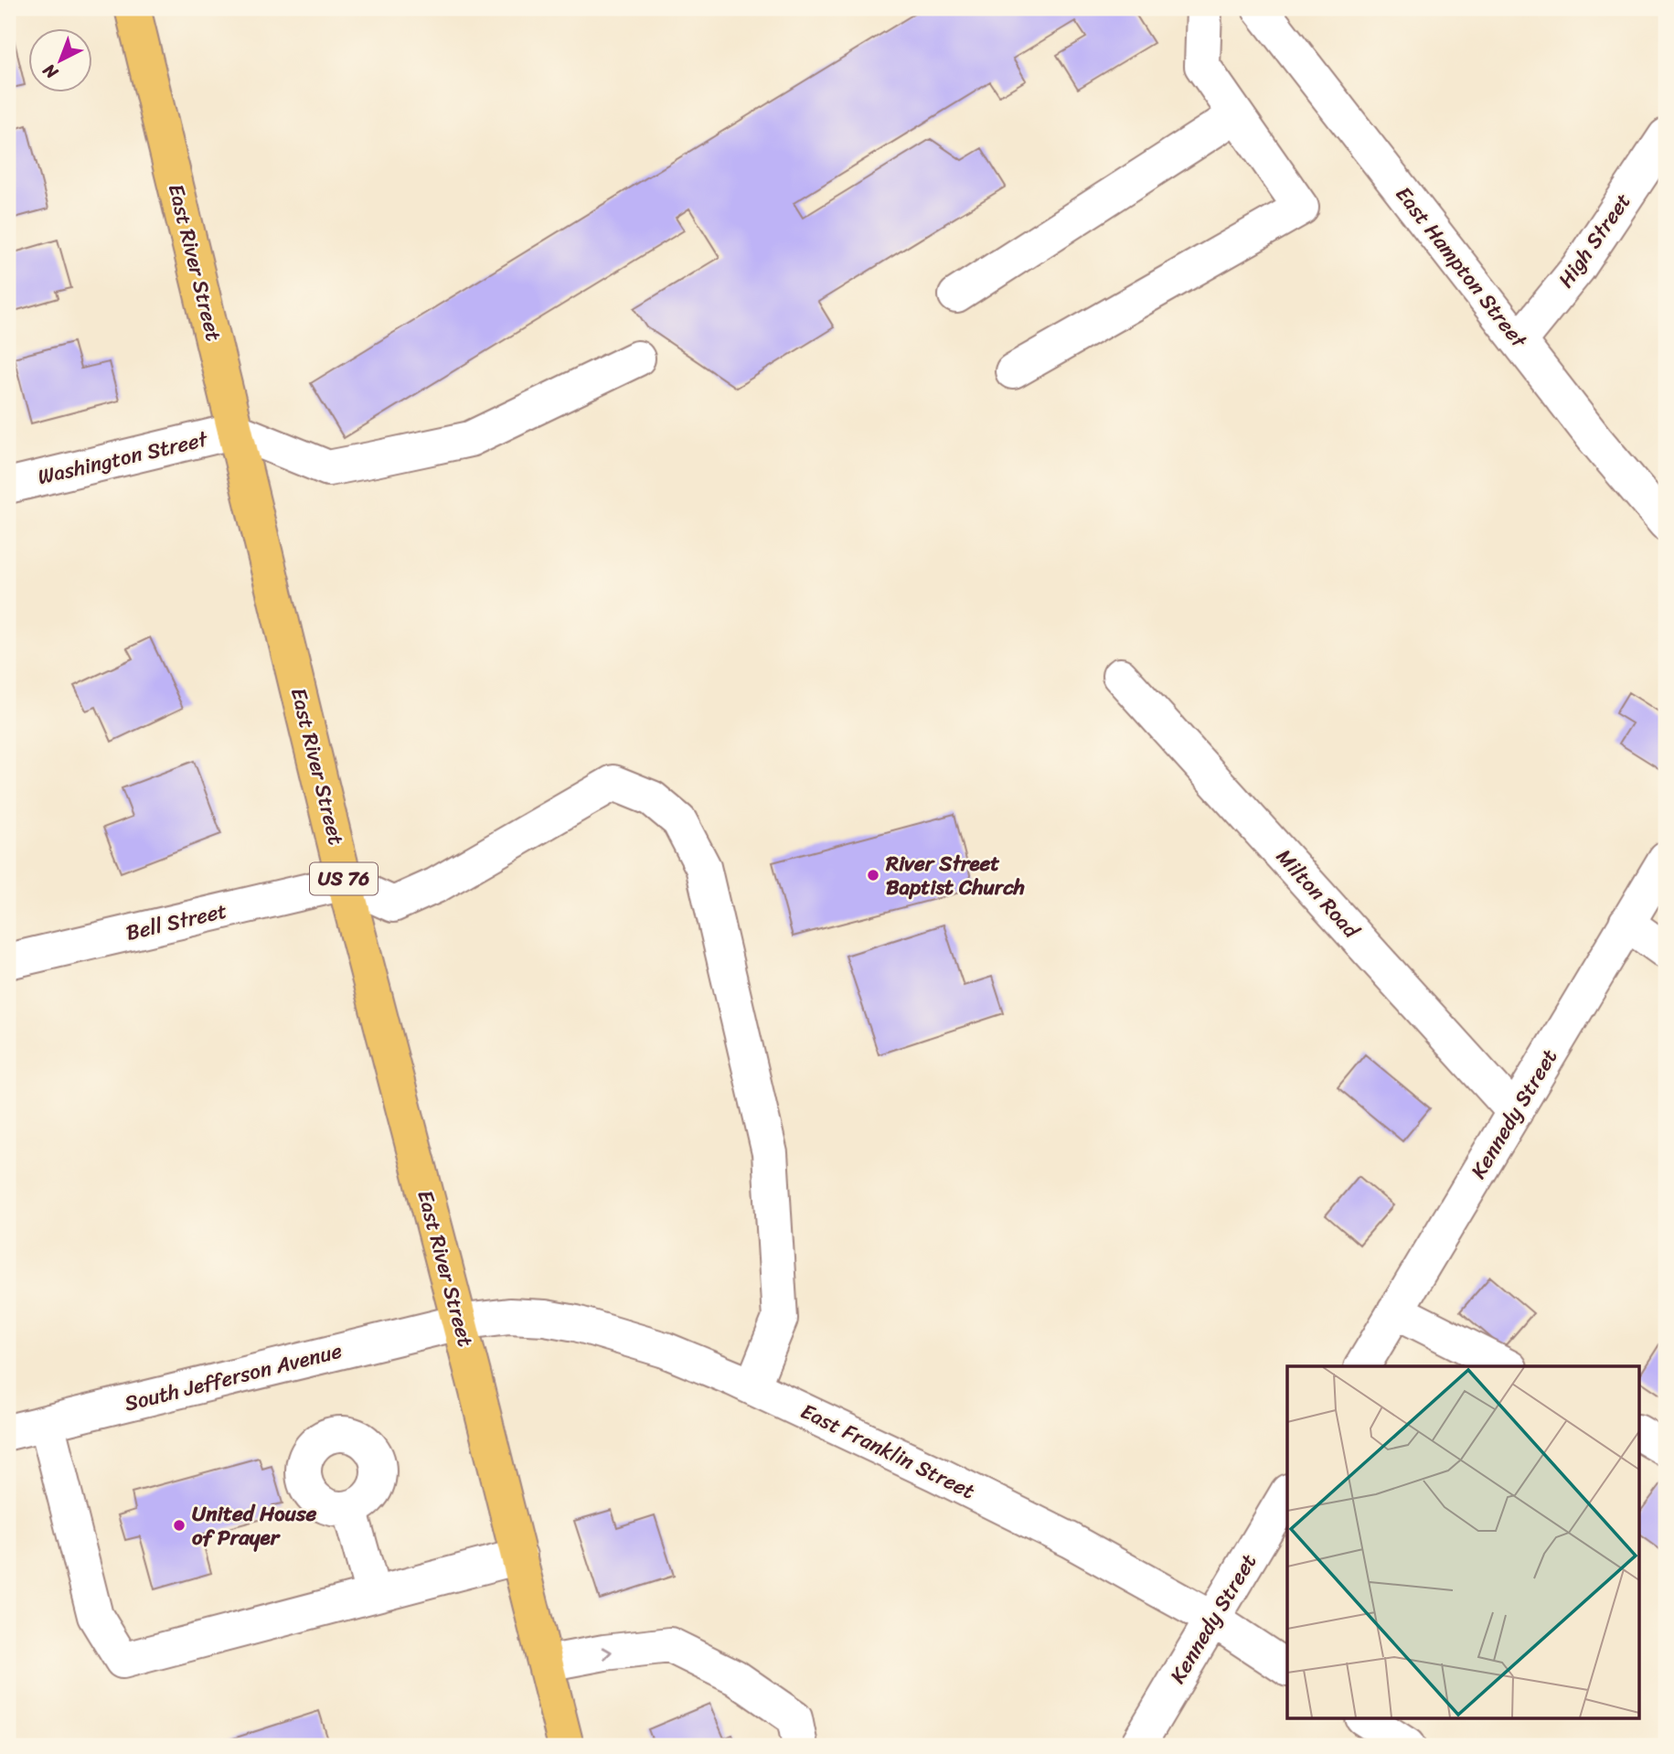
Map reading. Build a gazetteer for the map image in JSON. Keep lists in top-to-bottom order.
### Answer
{
  "streets": {
    "main road": ["East River Street", "US 76"],
    "street": [
      "High Street",
      "East Hampton Street",
      "Washington Street",
      "Milton Road",
      "Bell Street",
      "Kennedy Street",
      "South Jefferson Avenue",
      "East Franklin Street"
    ]
  },
  "crossings": [
    ["High Street", "East Hampton Street"],
    ["East River Street", "Washington Street"],
    ["East River Street", "Bell Street"],
    ["East River Street", "South Jefferson Avenue"],
    ["East River Street", "East Franklin Street"],
    ["Milton Road", "Kennedy Street"],
    ["Kennedy Street", "East Franklin Street"],
    ["South Jefferson Avenue", "East Franklin Street"]
  ],
  "places": ["River Street Baptist Church", "United House of Prayer"],
  "north": "bottom left"
}
